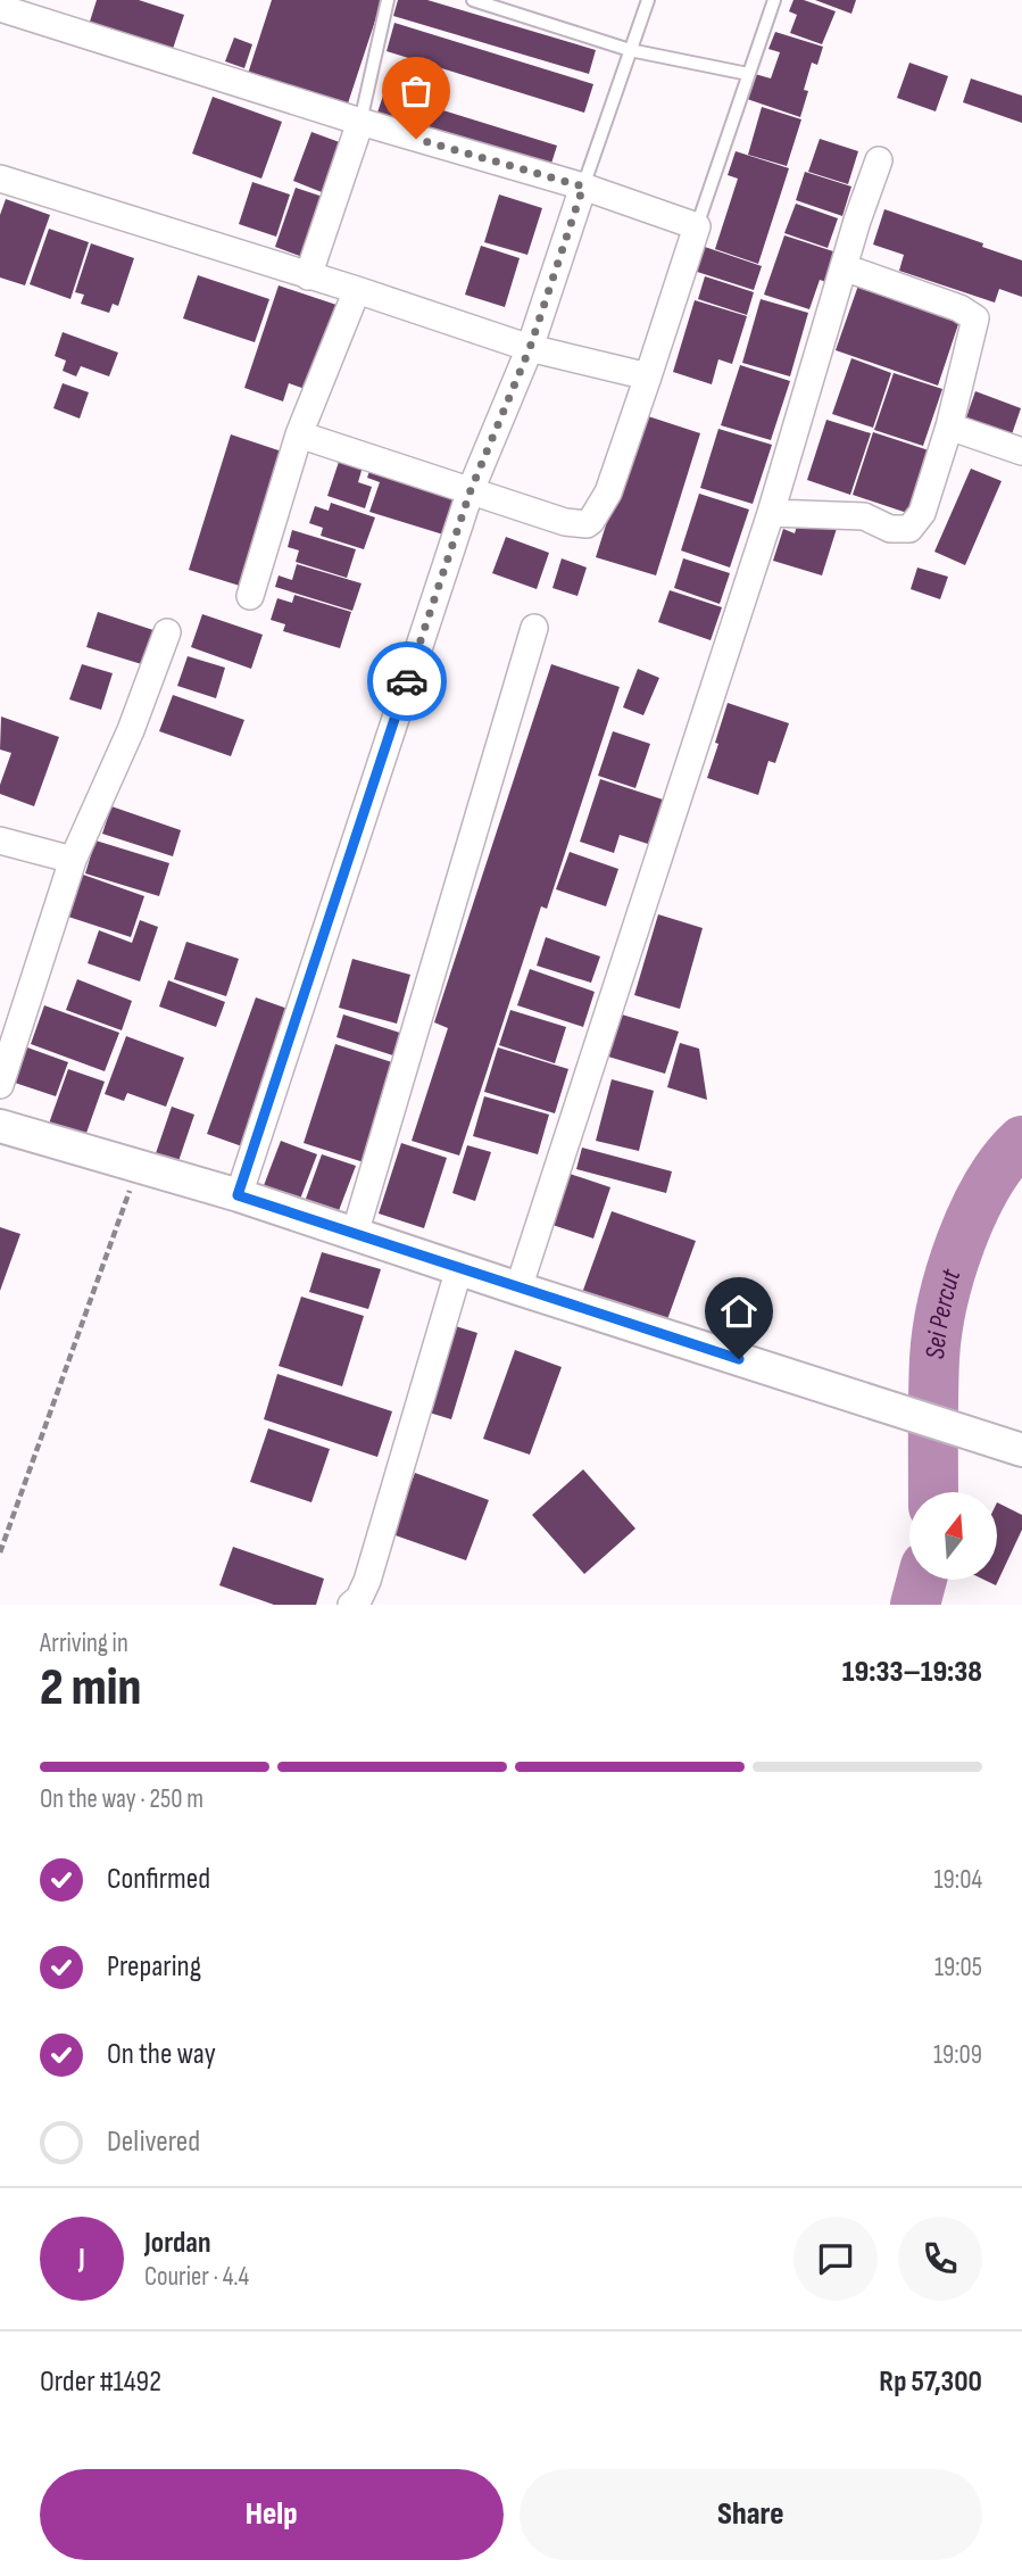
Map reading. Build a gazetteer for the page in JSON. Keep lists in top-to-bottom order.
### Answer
{
  "water": ["Sei Percut"],
  "north": "top",
  "page": {
    "heading": ["2 min", "Arriving in", "19:33–19:38"],
    "panel": [
      "Jordan",
      "Courier · 4.4",
      "Order #1492",
      "Rp 57,300"
    ],
    "bar": "On the way · 250 m",
    "list": [
      ["Confirmed", "19:04"],
      ["Preparing", "19:05"],
      ["On the way", "19:09"],
      "Delivered"
    ],
    "round": "J",
    "buttons": ["Help", "Share"]
  }
}
